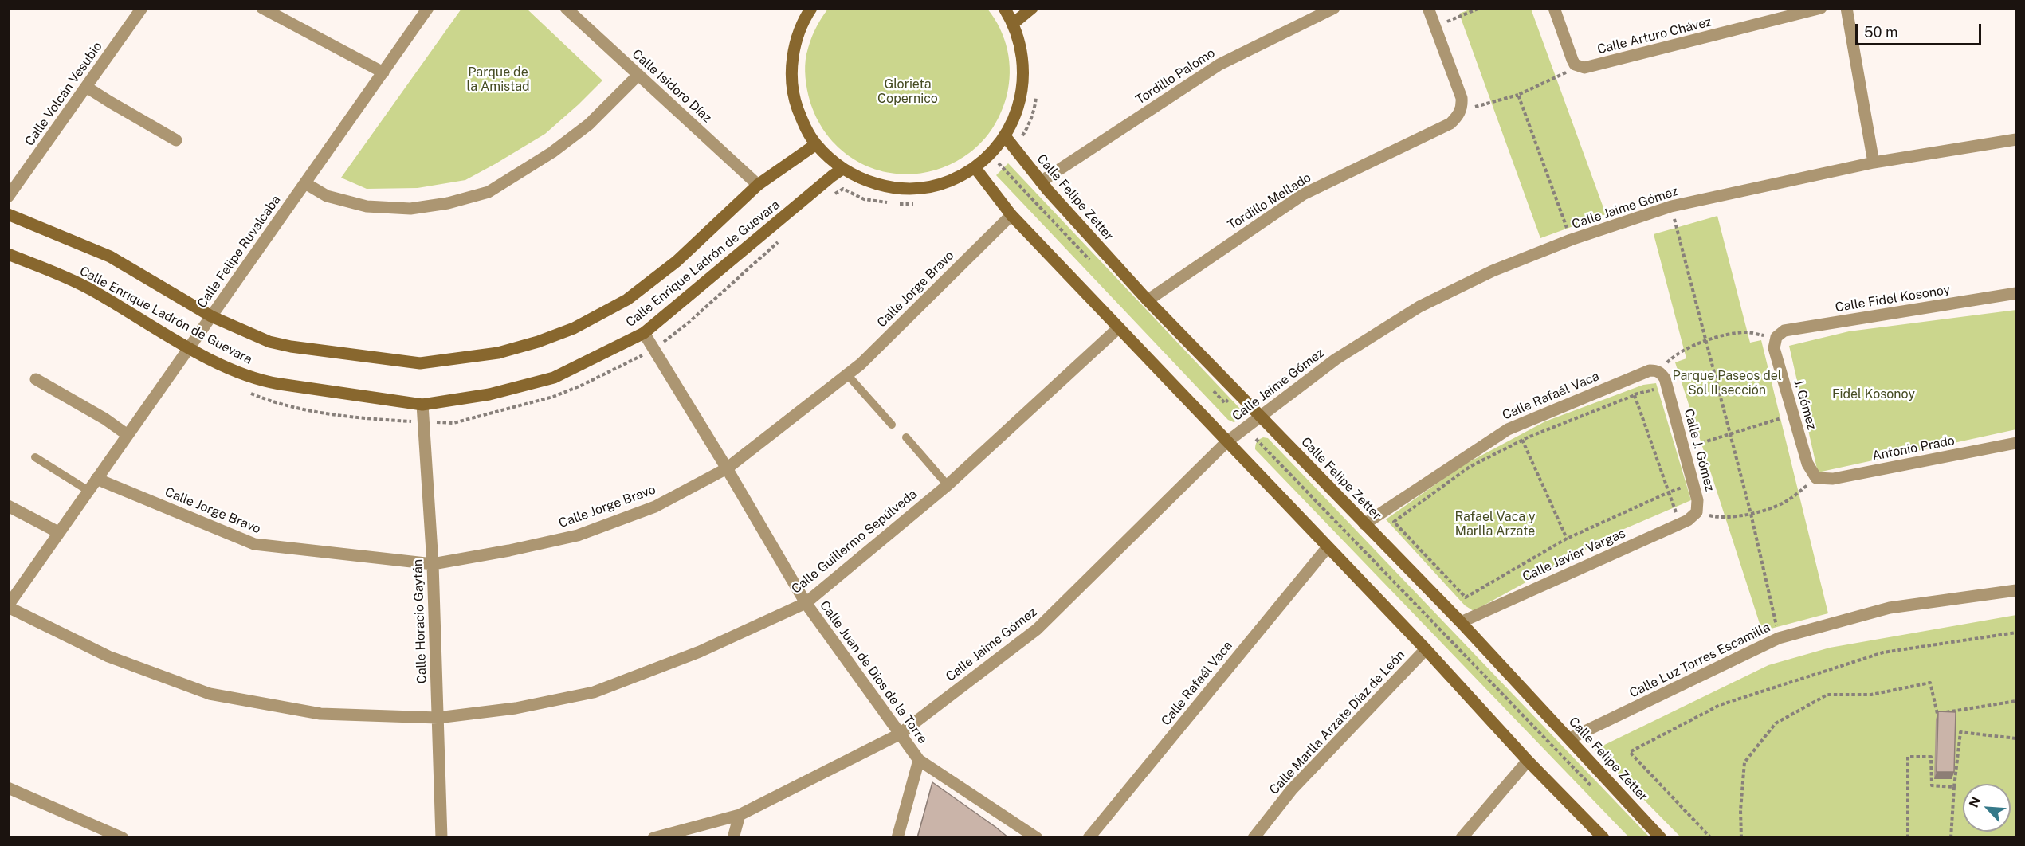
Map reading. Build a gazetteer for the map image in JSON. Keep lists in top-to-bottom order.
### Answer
{
  "streets": {
    "main road": ["Calle Felipe Zetter", "Calle Enrique Ladrón de Guevara"],
    "street": [
      "Calle Arturo Chávez",
      "Tordillo Palomo",
      "Calle Isidoro Díaz",
      "Calle Volcán Vesubio",
      "Tordillo Mellado",
      "Calle Jaime Gómez",
      "Calle Felipe Ruvalcaba",
      "Calle Jorge Bravo",
      "Calle Fidel Kosonoy",
      "Calle Rafaél Vaca",
      "J. Gómez",
      "Antonio Prado",
      "Calle J. Gómez",
      "Calle Guillermo Sepúlveda",
      "Calle Javier Vargas",
      "Calle Horacio Gaytán",
      "Calle Luz Torres Escamilla",
      "Calle Juan de Dios de la Torre",
      "Calle Marlla Arzate Díaz de León"
    ]
  },
  "crossings": [
    ["Tordillo Palomo", "Calle Felipe Zetter"],
    ["Calle Isidoro Díaz", "Calle Enrique Ladrón de Guevara"],
    ["Calle Felipe Zetter", "Tordillo Mellado"],
    ["Calle Felipe Zetter", "Calle Jaime Gómez"],
    ["Calle Felipe Zetter", "Calle Rafaél Vaca"],
    ["Calle Felipe Zetter", "Calle Javier Vargas"],
    ["Calle Felipe Zetter", "Calle Luz Torres Escamilla"],
    ["Calle Jaime Gómez", "Calle Juan de Dios de la Torre"],
    ["Calle Felipe Ruvalcaba", "Calle Enrique Ladrón de Guevara"],
    ["Calle Felipe Ruvalcaba", "Calle Jorge Bravo"],
    ["Calle Felipe Ruvalcaba", "Calle Guillermo Sepúlveda"],
    ["Calle Enrique Ladrón de Guevara", "Calle Horacio Gaytán"],
    ["Calle Enrique Ladrón de Guevara", "Calle Juan de Dios de la Torre"],
    ["Calle Jorge Bravo", "Calle Horacio Gaytán"],
    ["Calle Jorge Bravo", "Calle Juan de Dios de la Torre"],
    ["Calle Fidel Kosonoy", "J. Gómez"],
    ["Calle Rafaél Vaca", "Calle J. Gómez"],
    ["J. Gómez", "Antonio Prado"],
    ["Calle J. Gómez", "Calle Javier Vargas"],
    ["Calle Guillermo Sepúlveda", "Calle Horacio Gaytán"],
    ["Calle Guillermo Sepúlveda", "Calle Juan de Dios de la Torre"]
  ],
  "parks": [
    "Parque de la Amistad",
    "Glorieta Copernico",
    "Parque Paseos del Sol II sección",
    "Fidel Kosonoy",
    "Rafael Vaca y Marlla Arzate"
  ],
  "scale_bar": "50 m",
  "north": "top left"
}
